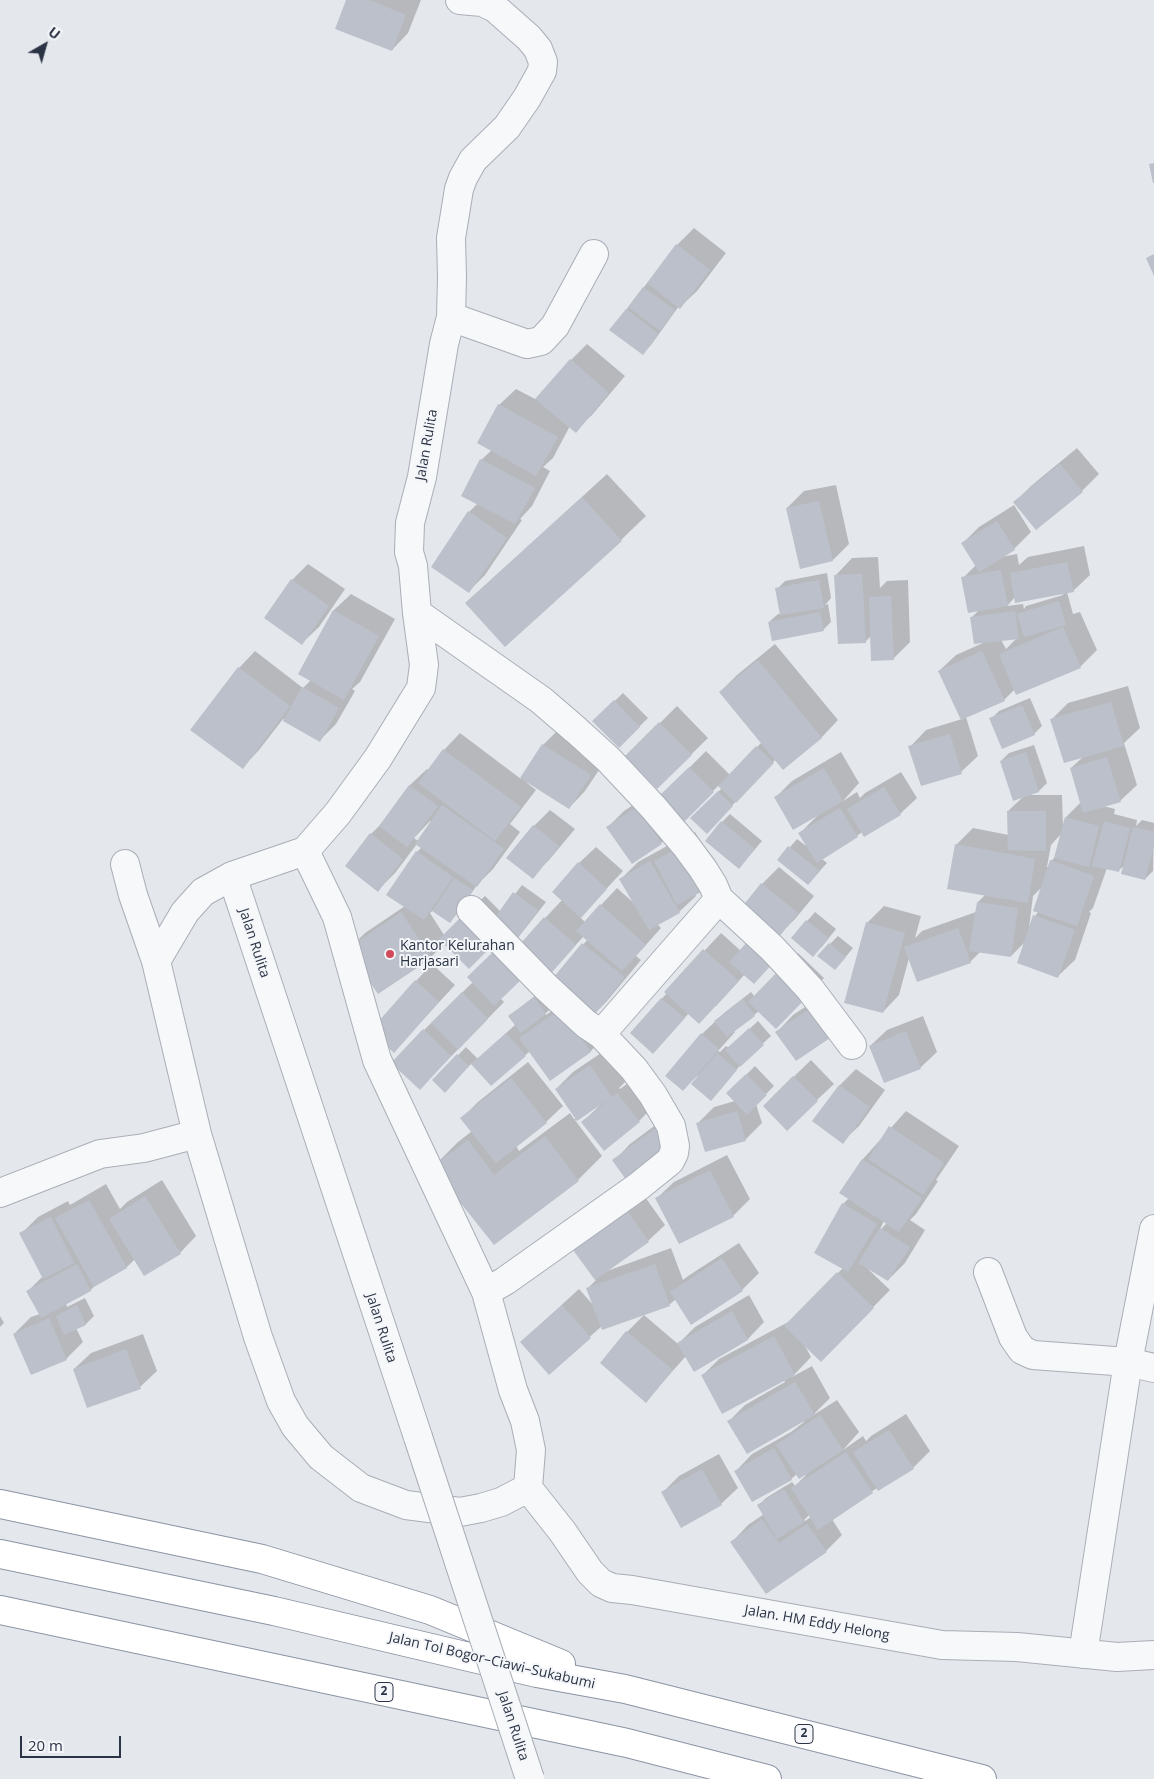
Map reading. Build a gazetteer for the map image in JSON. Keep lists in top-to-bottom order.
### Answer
{
  "streets": {
    "highway": ["Jalan Tol Bogor–Ciawi–Sukabumi", "2"],
    "street": ["Jalan Rulita", "Jalan. HM Eddy Helong"]
  },
  "places": ["Kantor Kelurahan Harjasari"],
  "scale_bar": "20 m",
  "north": "top right"
}
